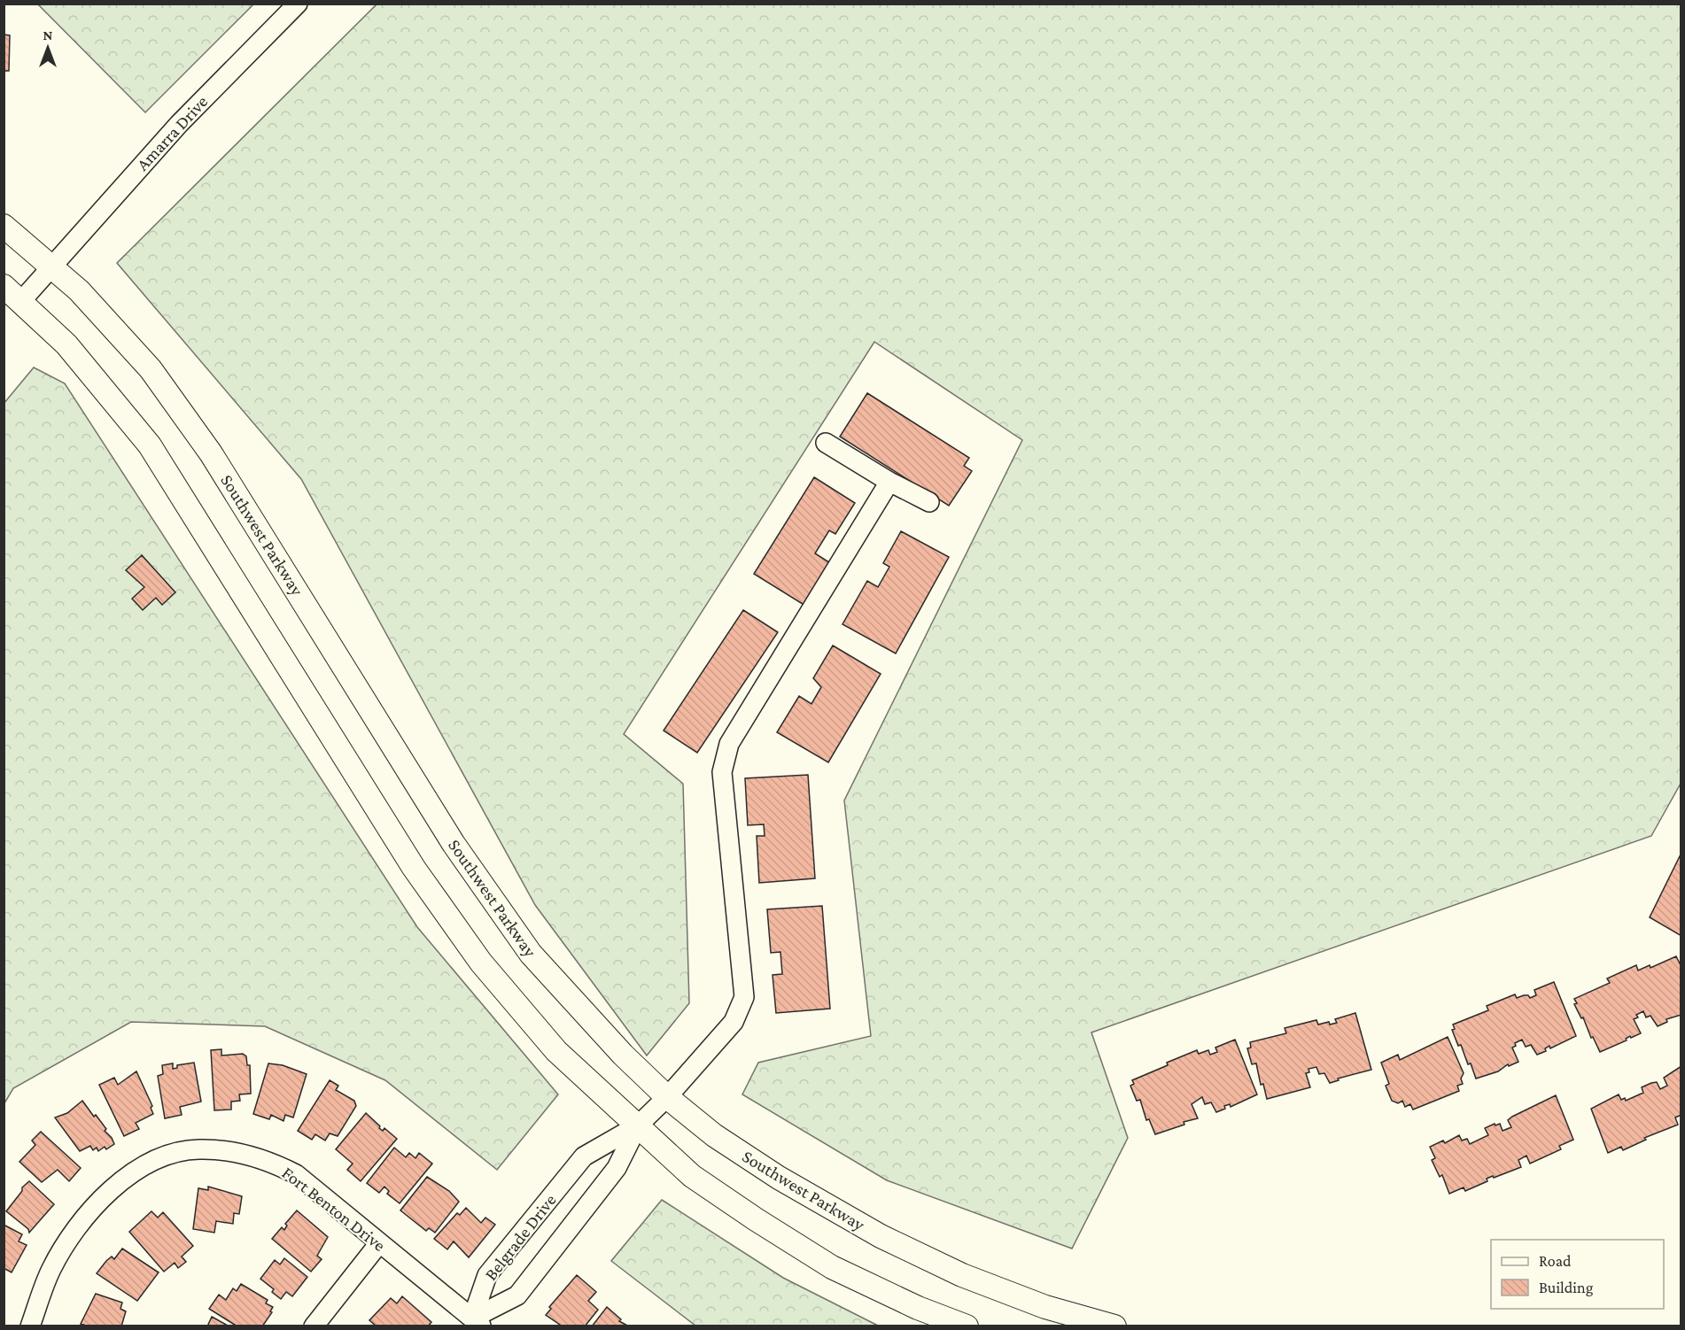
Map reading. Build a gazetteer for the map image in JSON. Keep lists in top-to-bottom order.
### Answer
{
  "streets": {
    "main road": ["Southwest Parkway"],
    "street": ["Amarra Drive", "Fort Benton Drive", "Belgrade Drive"]
  },
  "crossings": [
    ["Amarra Drive", "Southwest Parkway"],
    ["Southwest Parkway", "Belgrade Drive"],
    ["Fort Benton Drive", "Belgrade Drive"]
  ],
  "legend": ["Road", "Building"],
  "north": "top"
}
